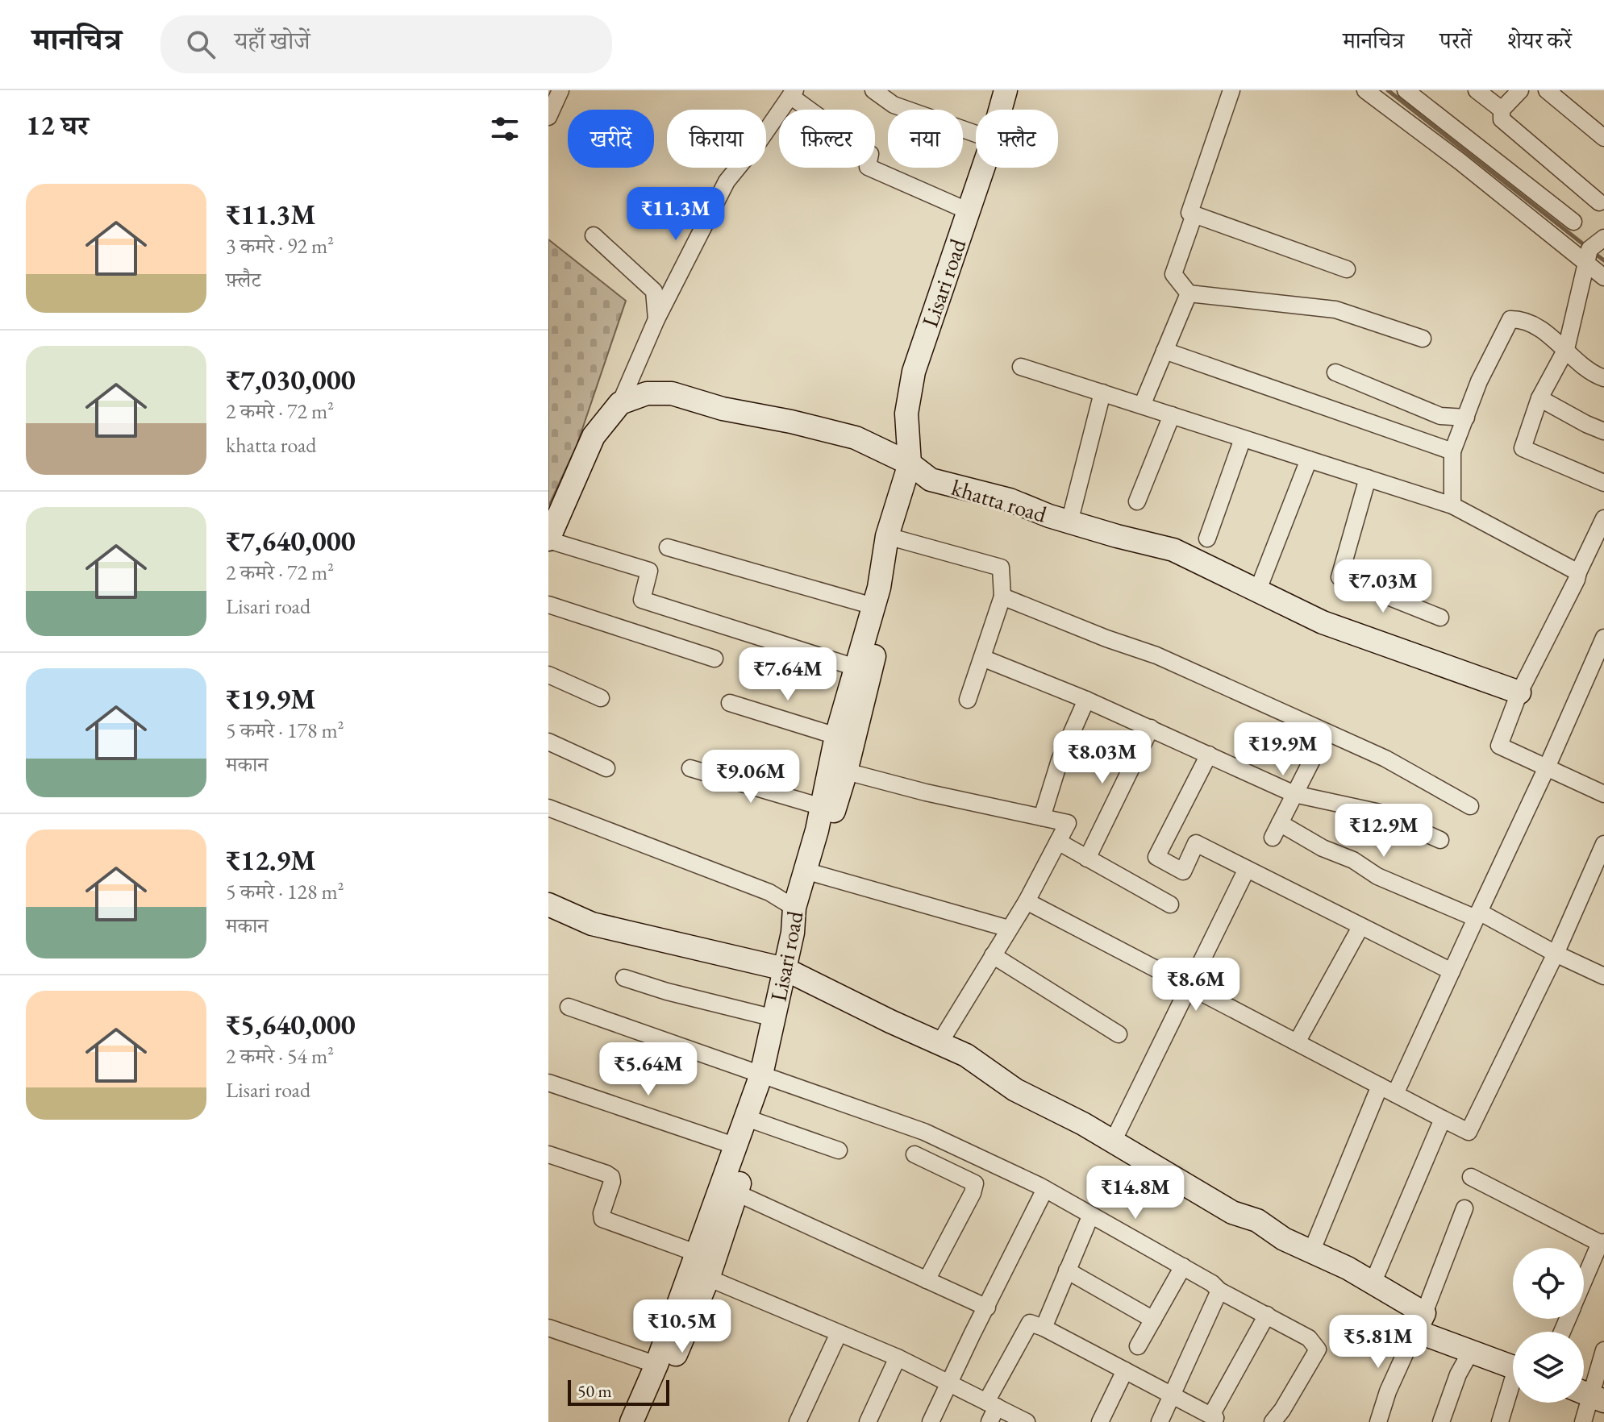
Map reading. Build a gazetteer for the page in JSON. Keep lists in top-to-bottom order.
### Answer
{
  "streets": {
    "street": ["Lisari road", "khatta road"]
  },
  "crossings": [
    ["Lisari road", "khatta road"]
  ],
  "scale_bar": "50 m",
  "page": {
    "header": "मानचित्र",
    "search": "यहाँ खोजें",
    "nav": ["मानचित्र", "परतें", "शेयर करें"],
    "heading": "12 घर",
    "chip": [
      "खरीदें",
      "किराया",
      "फ़िल्टर",
      "नया",
      "फ़्लैट"
    ],
    "list": [
      {
        "name": "₹11.3M",
        "note": "3 कमरे · 92 m² · फ़्लैट"
      },
      {
        "name": "₹7,030,000",
        "note": "2 कमरे · 72 m² · khatta road"
      },
      {
        "name": "₹7,640,000",
        "note": "2 कमरे · 72 m² · Lisari road"
      },
      {
        "name": "₹19.9M",
        "note": "5 कमरे · 178 m² · मकान"
      },
      {
        "name": "₹12.9M",
        "note": "5 कमरे · 128 m² · मकान"
      },
      {
        "name": "₹5,640,000",
        "note": "2 कमरे · 54 m² · Lisari road"
      }
    ],
    "price": [
      "₹11.3M",
      "₹7.03M",
      "₹7.64M",
      "₹19.9M",
      "₹8.03M",
      "₹9.06M",
      "₹12.9M",
      "₹8.6M",
      "₹5.64M",
      "₹14.8M",
      "₹10.5M",
      "₹5.81M"
    ],
    "scale": "50 m"
  }
}
